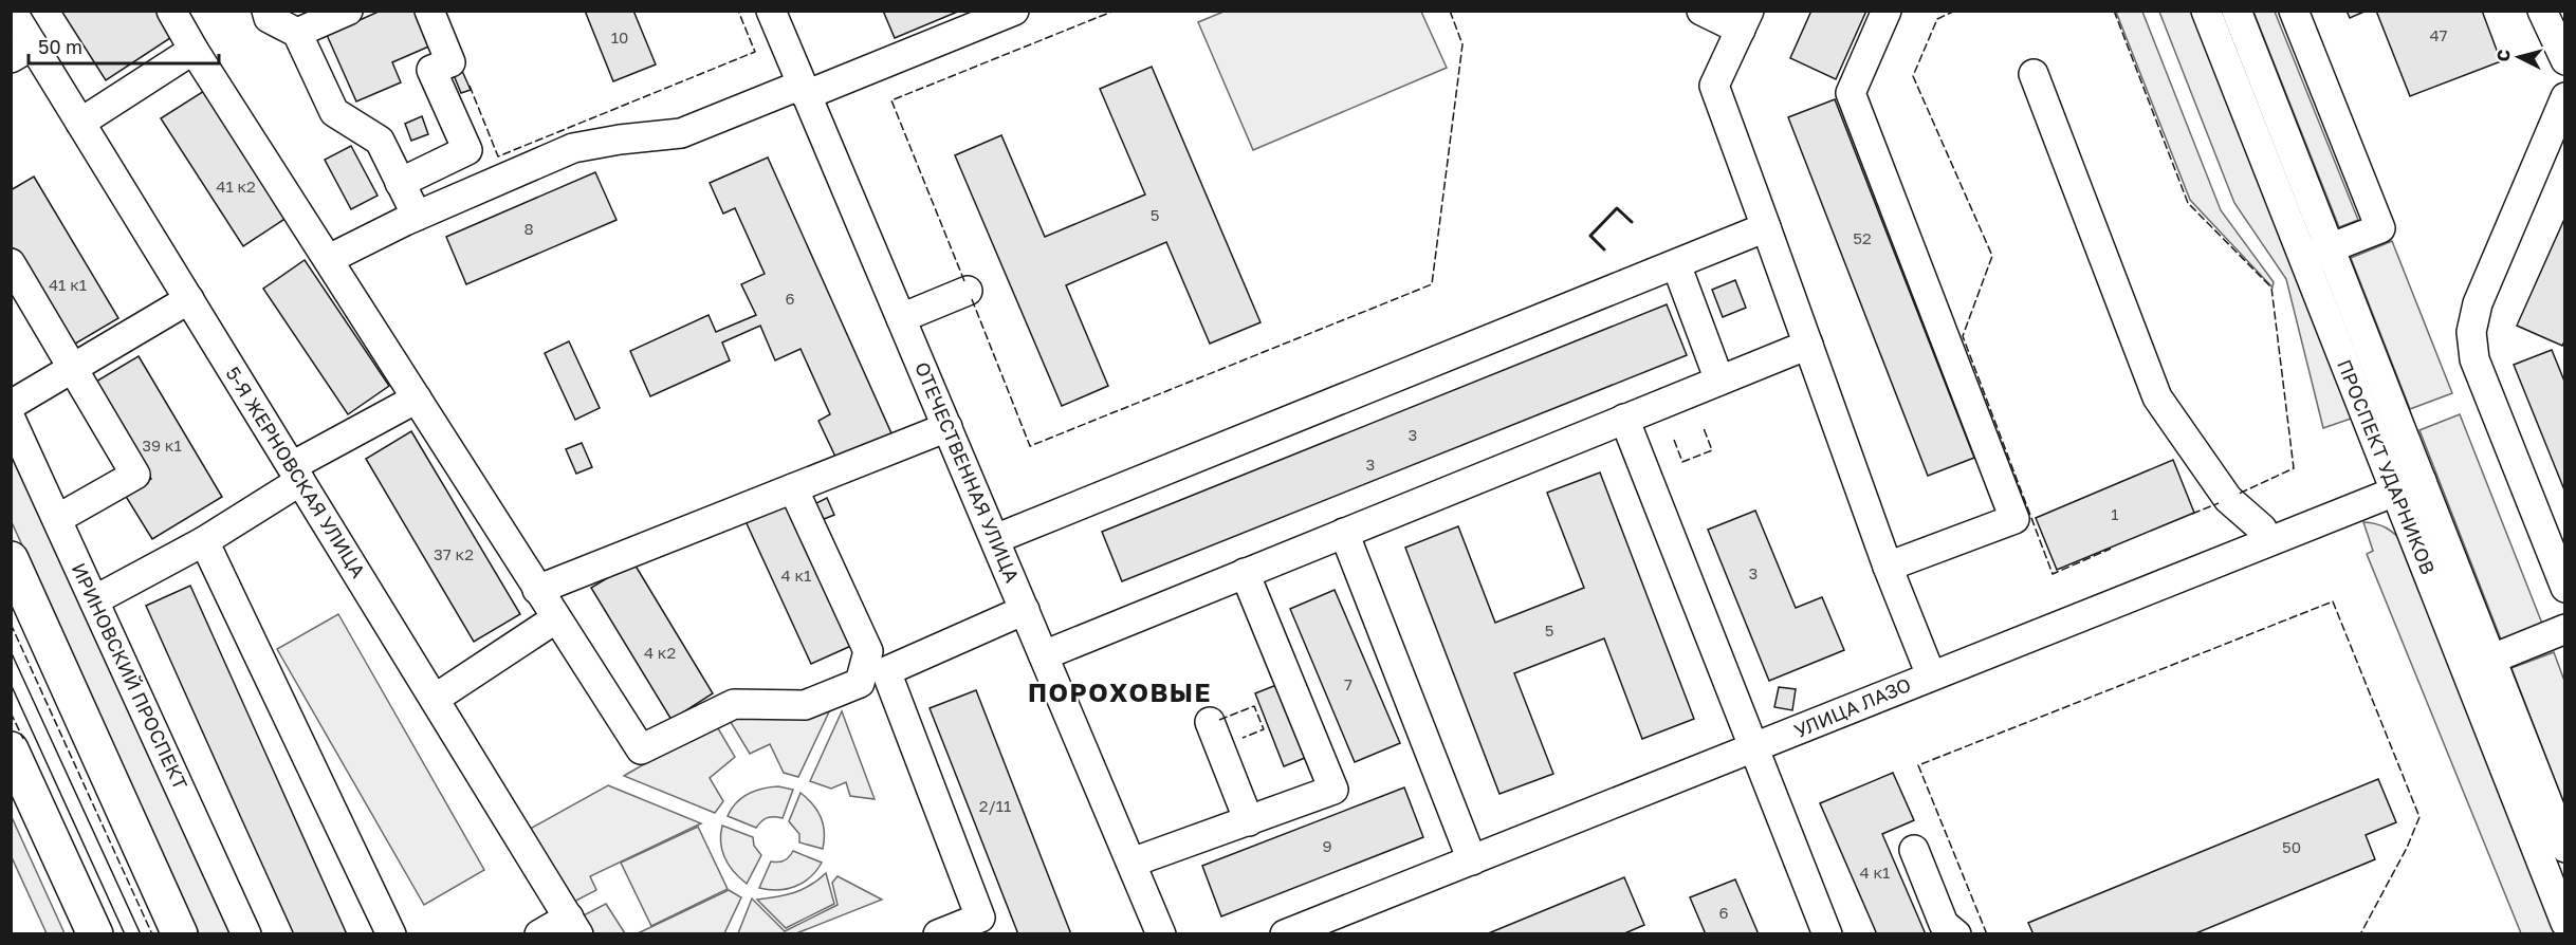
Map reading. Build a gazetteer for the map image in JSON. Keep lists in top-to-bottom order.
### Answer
{
  "streets": {
    "street": [
      "ПРОСПЕКТ УДАРНИКОВ",
      "5-Я ЖЕРНОВСКАЯ УЛИЦА",
      "ОТЕЧЕСТВЕННАЯ УЛИЦА",
      "ИРИНОВСКИЙ ПРОСПЕКТ",
      "УЛИЦА ЛАЗО"
    ]
  },
  "crossings": [
    ["ПРОСПЕКТ УДАРНИКОВ", "УЛИЦА ЛАЗО"]
  ],
  "districts": ["ПОРОХОВЫЕ"],
  "house_numbers": [
    "47",
    "10",
    "41 к2",
    "5",
    "8",
    "52",
    "41 к1",
    "6",
    "3",
    "39 к1",
    "3",
    "1",
    "37 к2",
    "3",
    "4 к1",
    "5",
    "4 к2",
    "7",
    "2/11",
    "9",
    "50",
    "4 к1",
    "6"
  ],
  "scale_bar": "50 m",
  "north": "left"
}
